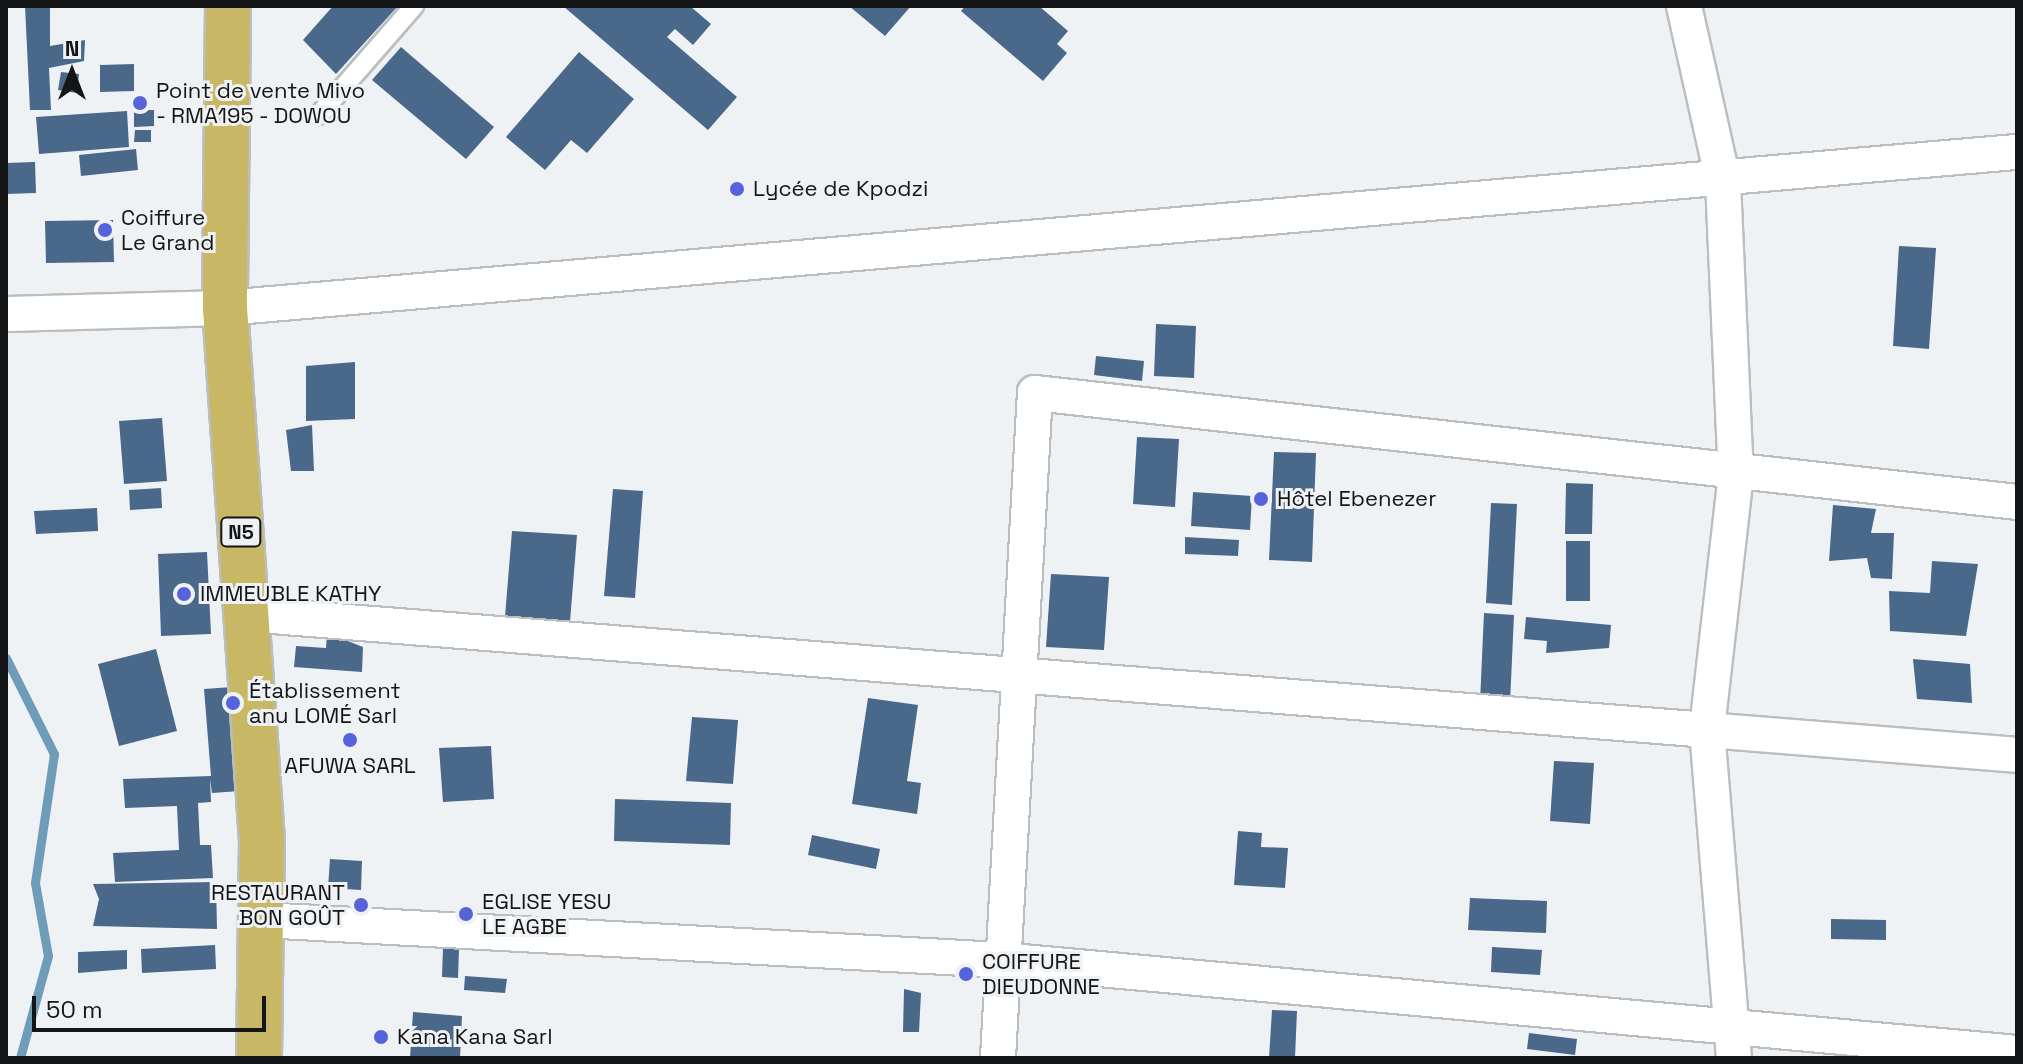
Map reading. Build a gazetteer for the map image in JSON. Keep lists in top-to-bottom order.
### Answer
{
  "streets": {
    "main road": ["N5"]
  },
  "places": [
    "Point de vente Mivo - RMA195 - DOWOU",
    "Lycée de Kpodzi",
    "Coiffure Le Grand",
    "Hôtel Ebenezer",
    "IMMEUBLE KATHY",
    "Établissement anu LOMÉ Sarl",
    "AFUWA SARL",
    "RESTAURANT BON GOÛT",
    "EGLISE YESU LE AGBE",
    "COIFFURE DIEUDONNE",
    "Kana Kana Sarl"
  ],
  "scale_bar": "50 m",
  "north": "top"
}
